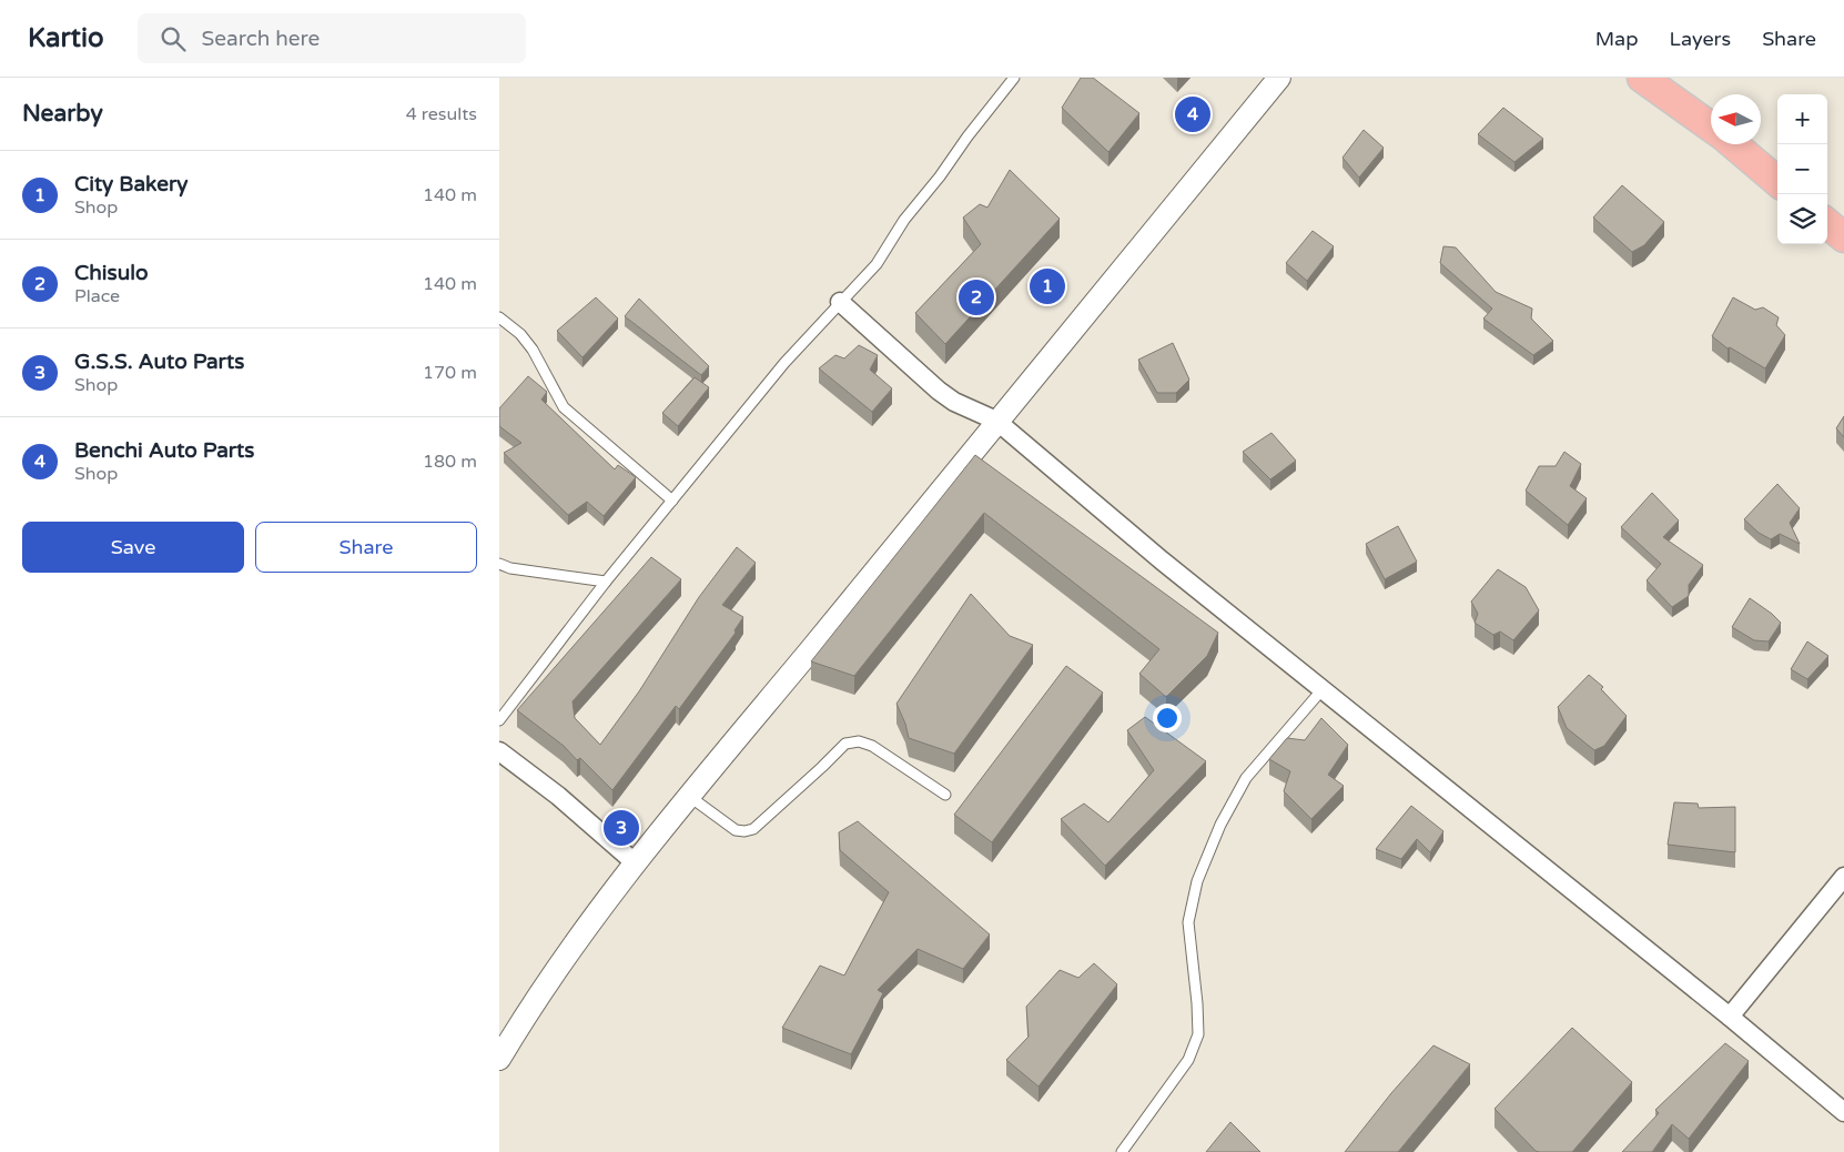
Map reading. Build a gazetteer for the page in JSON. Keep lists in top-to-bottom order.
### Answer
{
  "north": "left",
  "page": {
    "header": "Kartio",
    "search": "Search here",
    "nav": ["Map", "Layers", "Share"],
    "heading": ["Nearby", "4 results"],
    "map_buttons": ["+", "−"],
    "pins": [
      "4",
      "1",
      "2",
      "3"
    ],
    "list": [
      {
        "mark": "1",
        "name": "City Bakery",
        "note": "Shop",
        "value": "140 m"
      },
      {
        "mark": "2",
        "name": "Chisulo",
        "note": "Place",
        "value": "140 m"
      },
      {
        "mark": "3",
        "name": "G.S.S. Auto Parts",
        "note": "Shop",
        "value": "170 m"
      },
      {
        "mark": "4",
        "name": "Benchi Auto Parts",
        "note": "Shop",
        "value": "180 m"
      }
    ],
    "buttons": ["Save", "Share"]
  }
}
